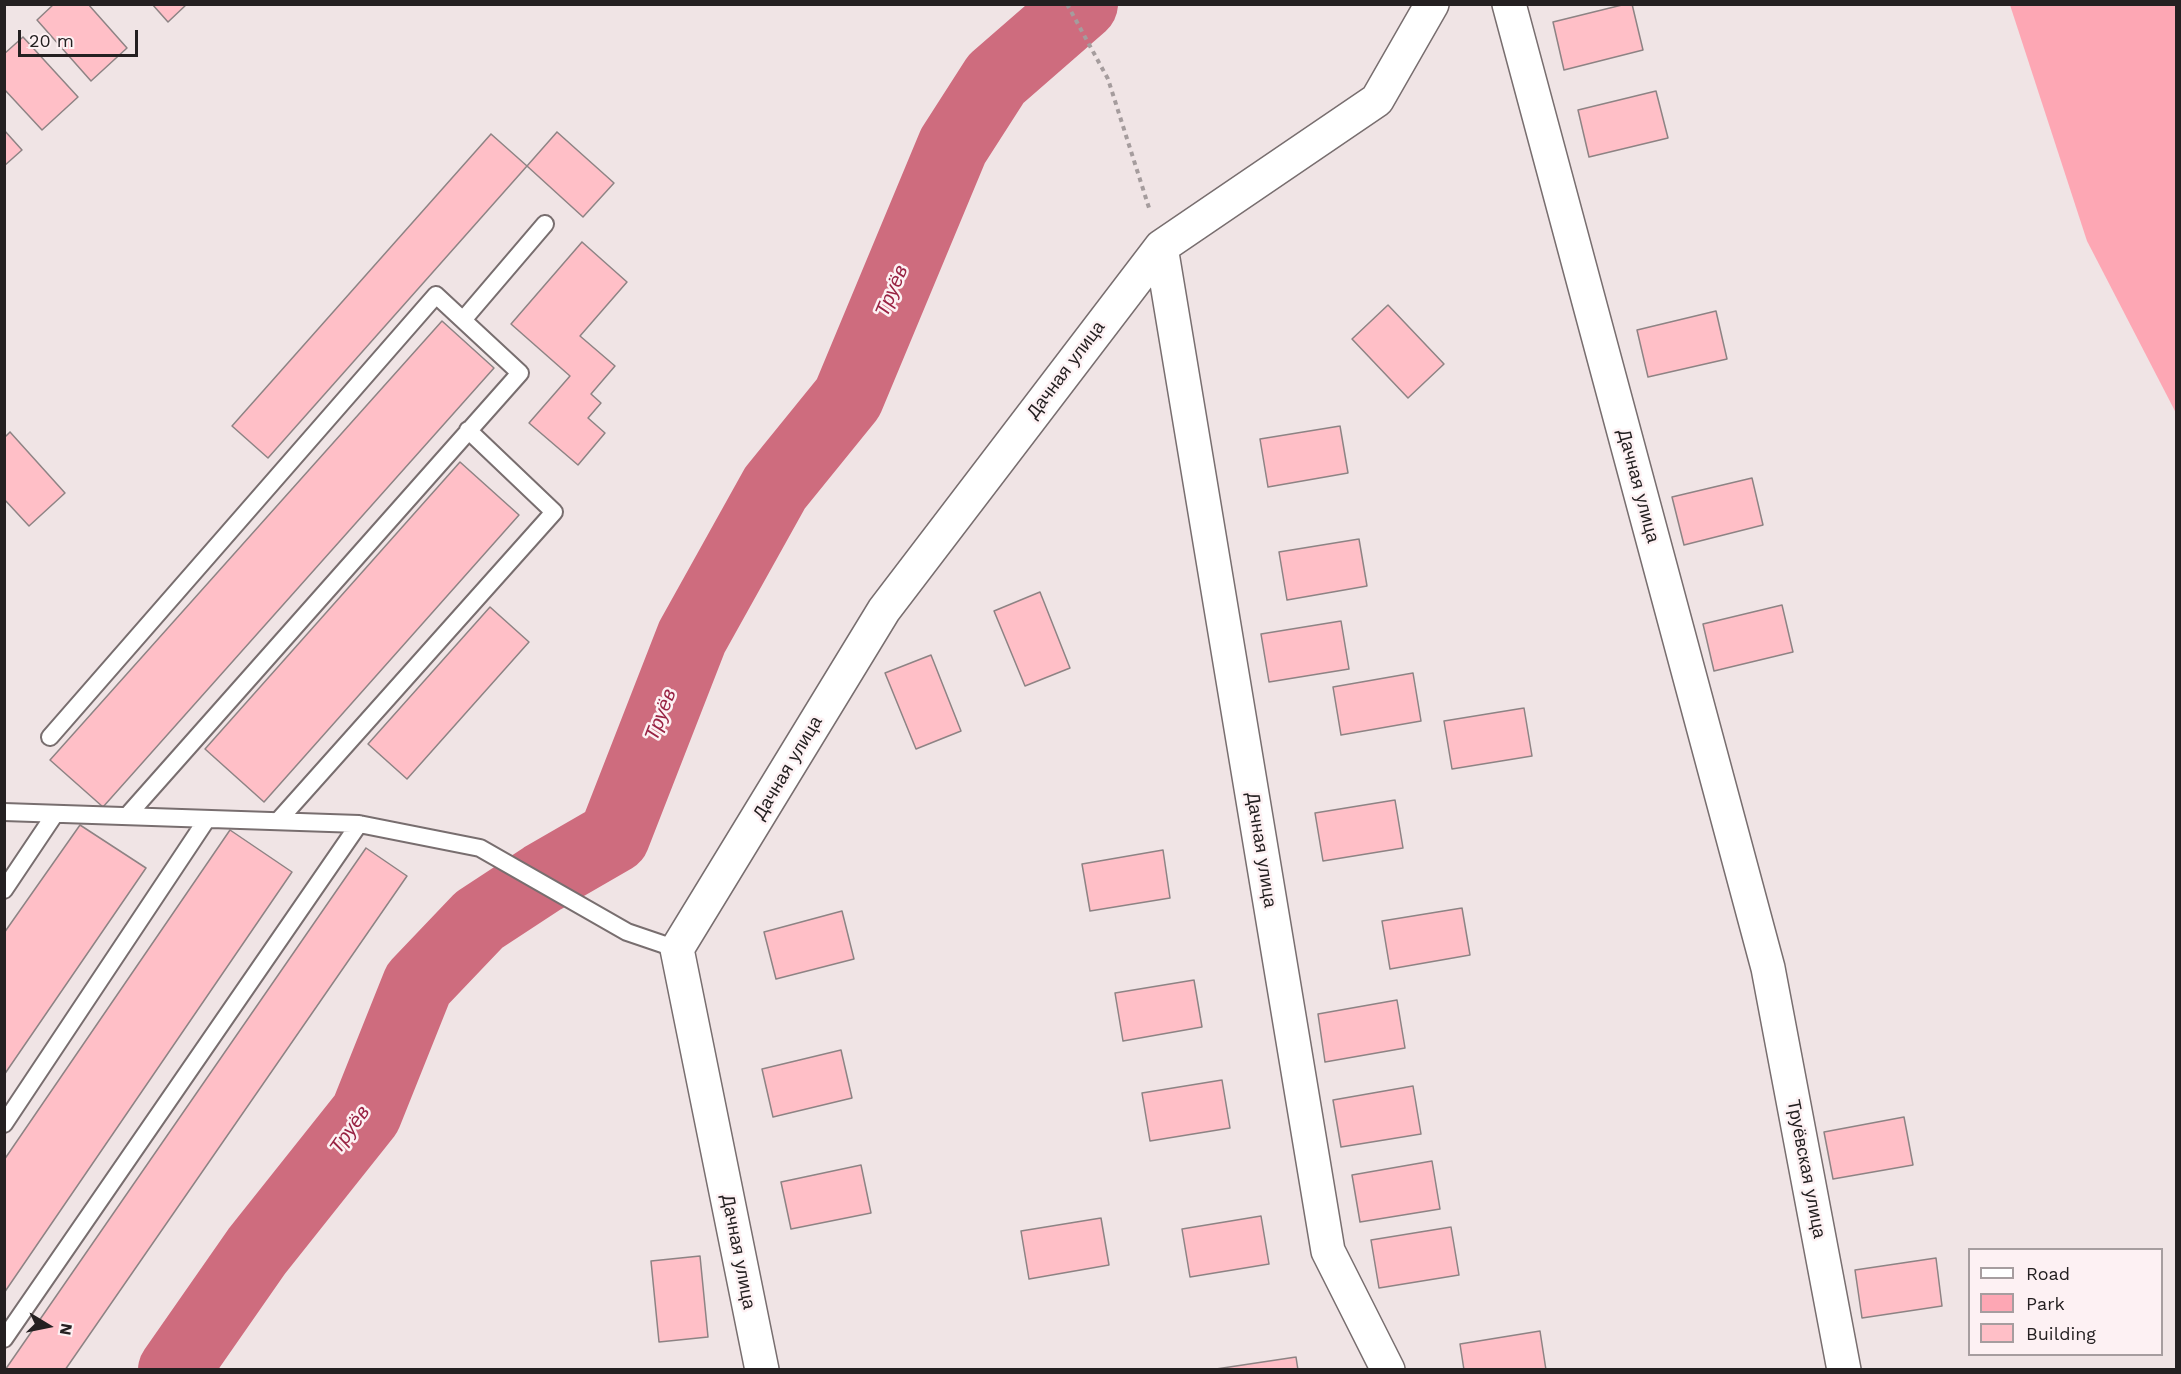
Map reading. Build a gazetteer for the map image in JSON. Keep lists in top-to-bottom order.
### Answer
{
  "streets": {
    "street": ["Дачная улица", "Труёвская улица"]
  },
  "crossings": [
    ["Дачная улица", "Труёвская улица"]
  ],
  "water": ["Труёв"],
  "legend": ["Road", "Park", "Building"],
  "scale_bar": "20 m",
  "north": "right"
}
